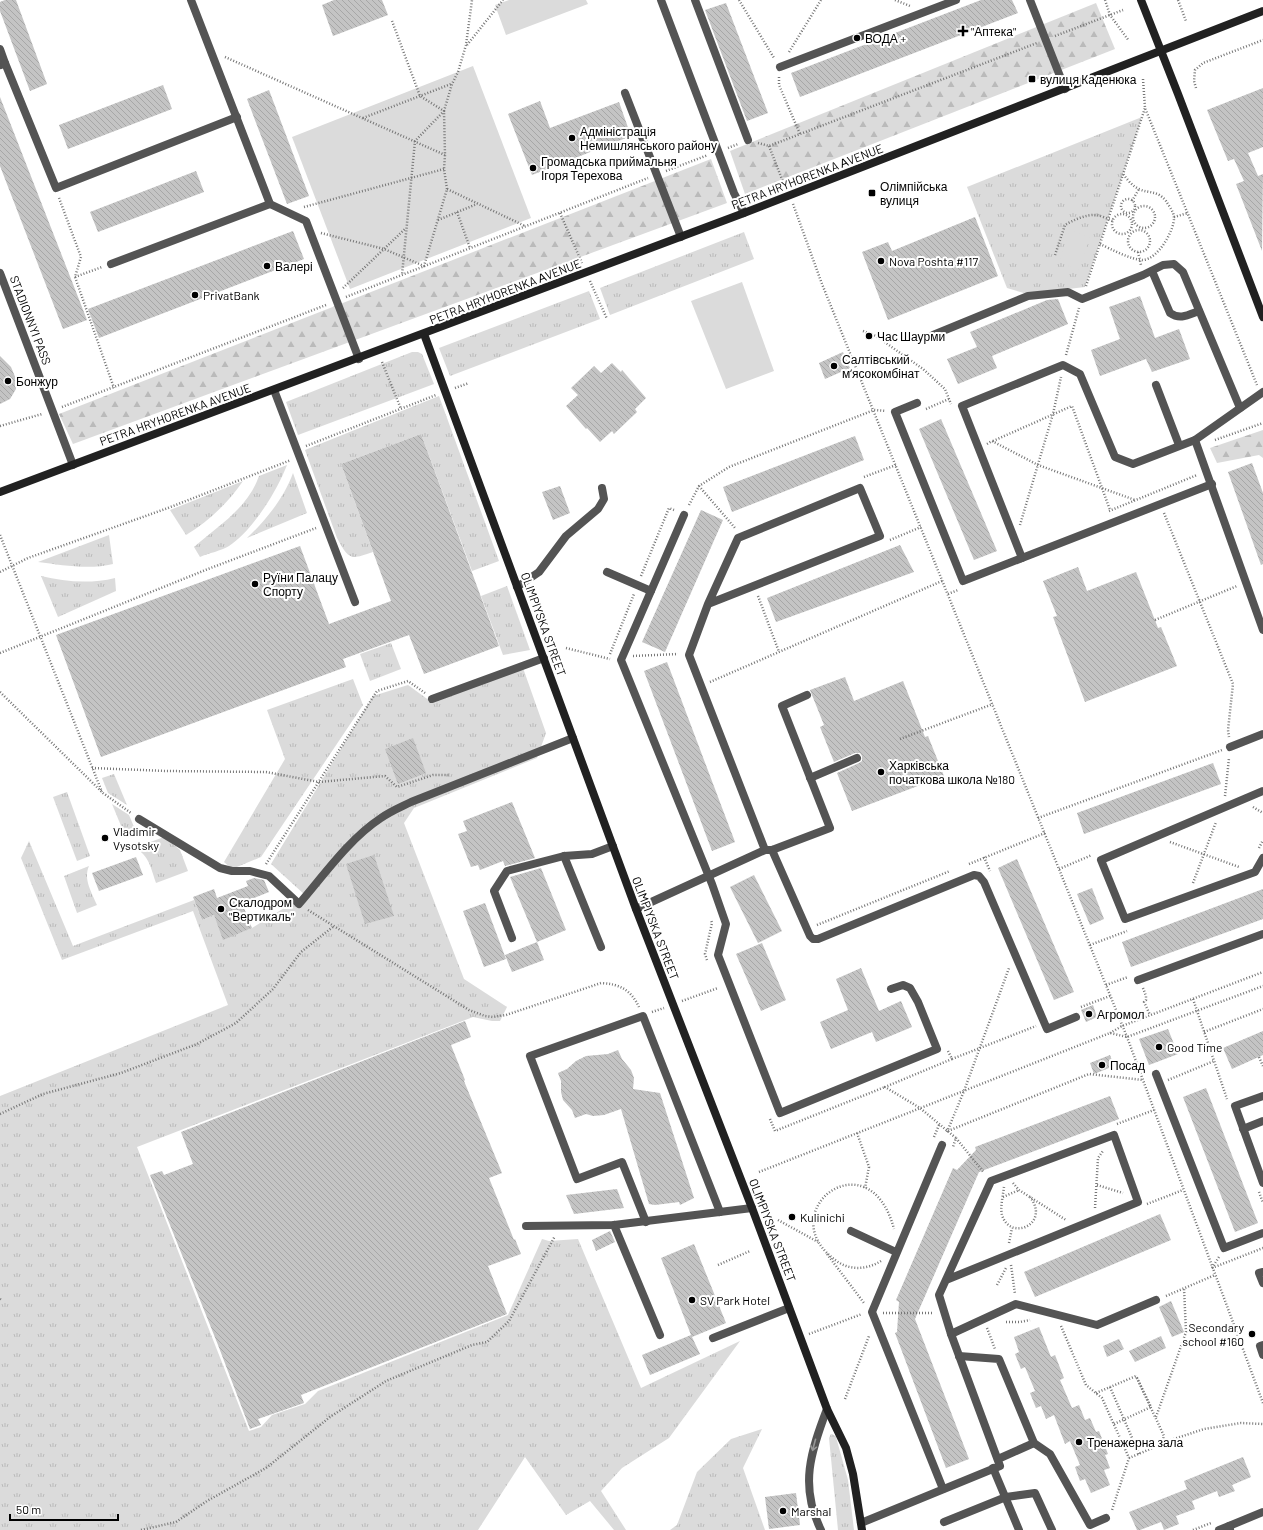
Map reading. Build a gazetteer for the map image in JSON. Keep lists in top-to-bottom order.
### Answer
{
  "streets": {
    "street": [
      "PETRA HRYHORENKA АVENUE",
      "STADIONNYI PASS",
      "PETRA HRYHORENKA AVENUE",
      "OLIMPIYSKA STREET"
    ]
  },
  "crossings": [
    ["PETRA HRYHORENKA АVENUE", "PETRA HRYHORENKA AVENUE"],
    ["PETRA HRYHORENKA АVENUE", "OLIMPIYSKA STREET"],
    ["STADIONNYI PASS", "PETRA HRYHORENKA AVENUE"]
  ],
  "places": {
    "health": ["\"Аптека\""],
    "other": [
      "ВОДА +",
      "Адміністрація Немишлянського району",
      "Громадська приймальня Ігоря Терехова",
      "Nova Poshta #117",
      "Валері",
      "PrivatBank",
      "Час Шаурми",
      "Салтівський мʼясокомбінат",
      "Бонжур",
      "Руїни Палацу Спорту",
      "Харківська початкова школа №180",
      "Vladimir Vysotsky",
      "Скалодром \"Вертикаль\"",
      "Агромол",
      "Good Time",
      "Посад",
      "Kulinichi",
      "SV Park Hotel",
      "Secondary school #160",
      "Тренажерна зала",
      "Marshal"
    ],
    "transit": ["вулиця Каденюка", "Олімпійська вулиця"]
  },
  "scale_bar": "50 m"
}
